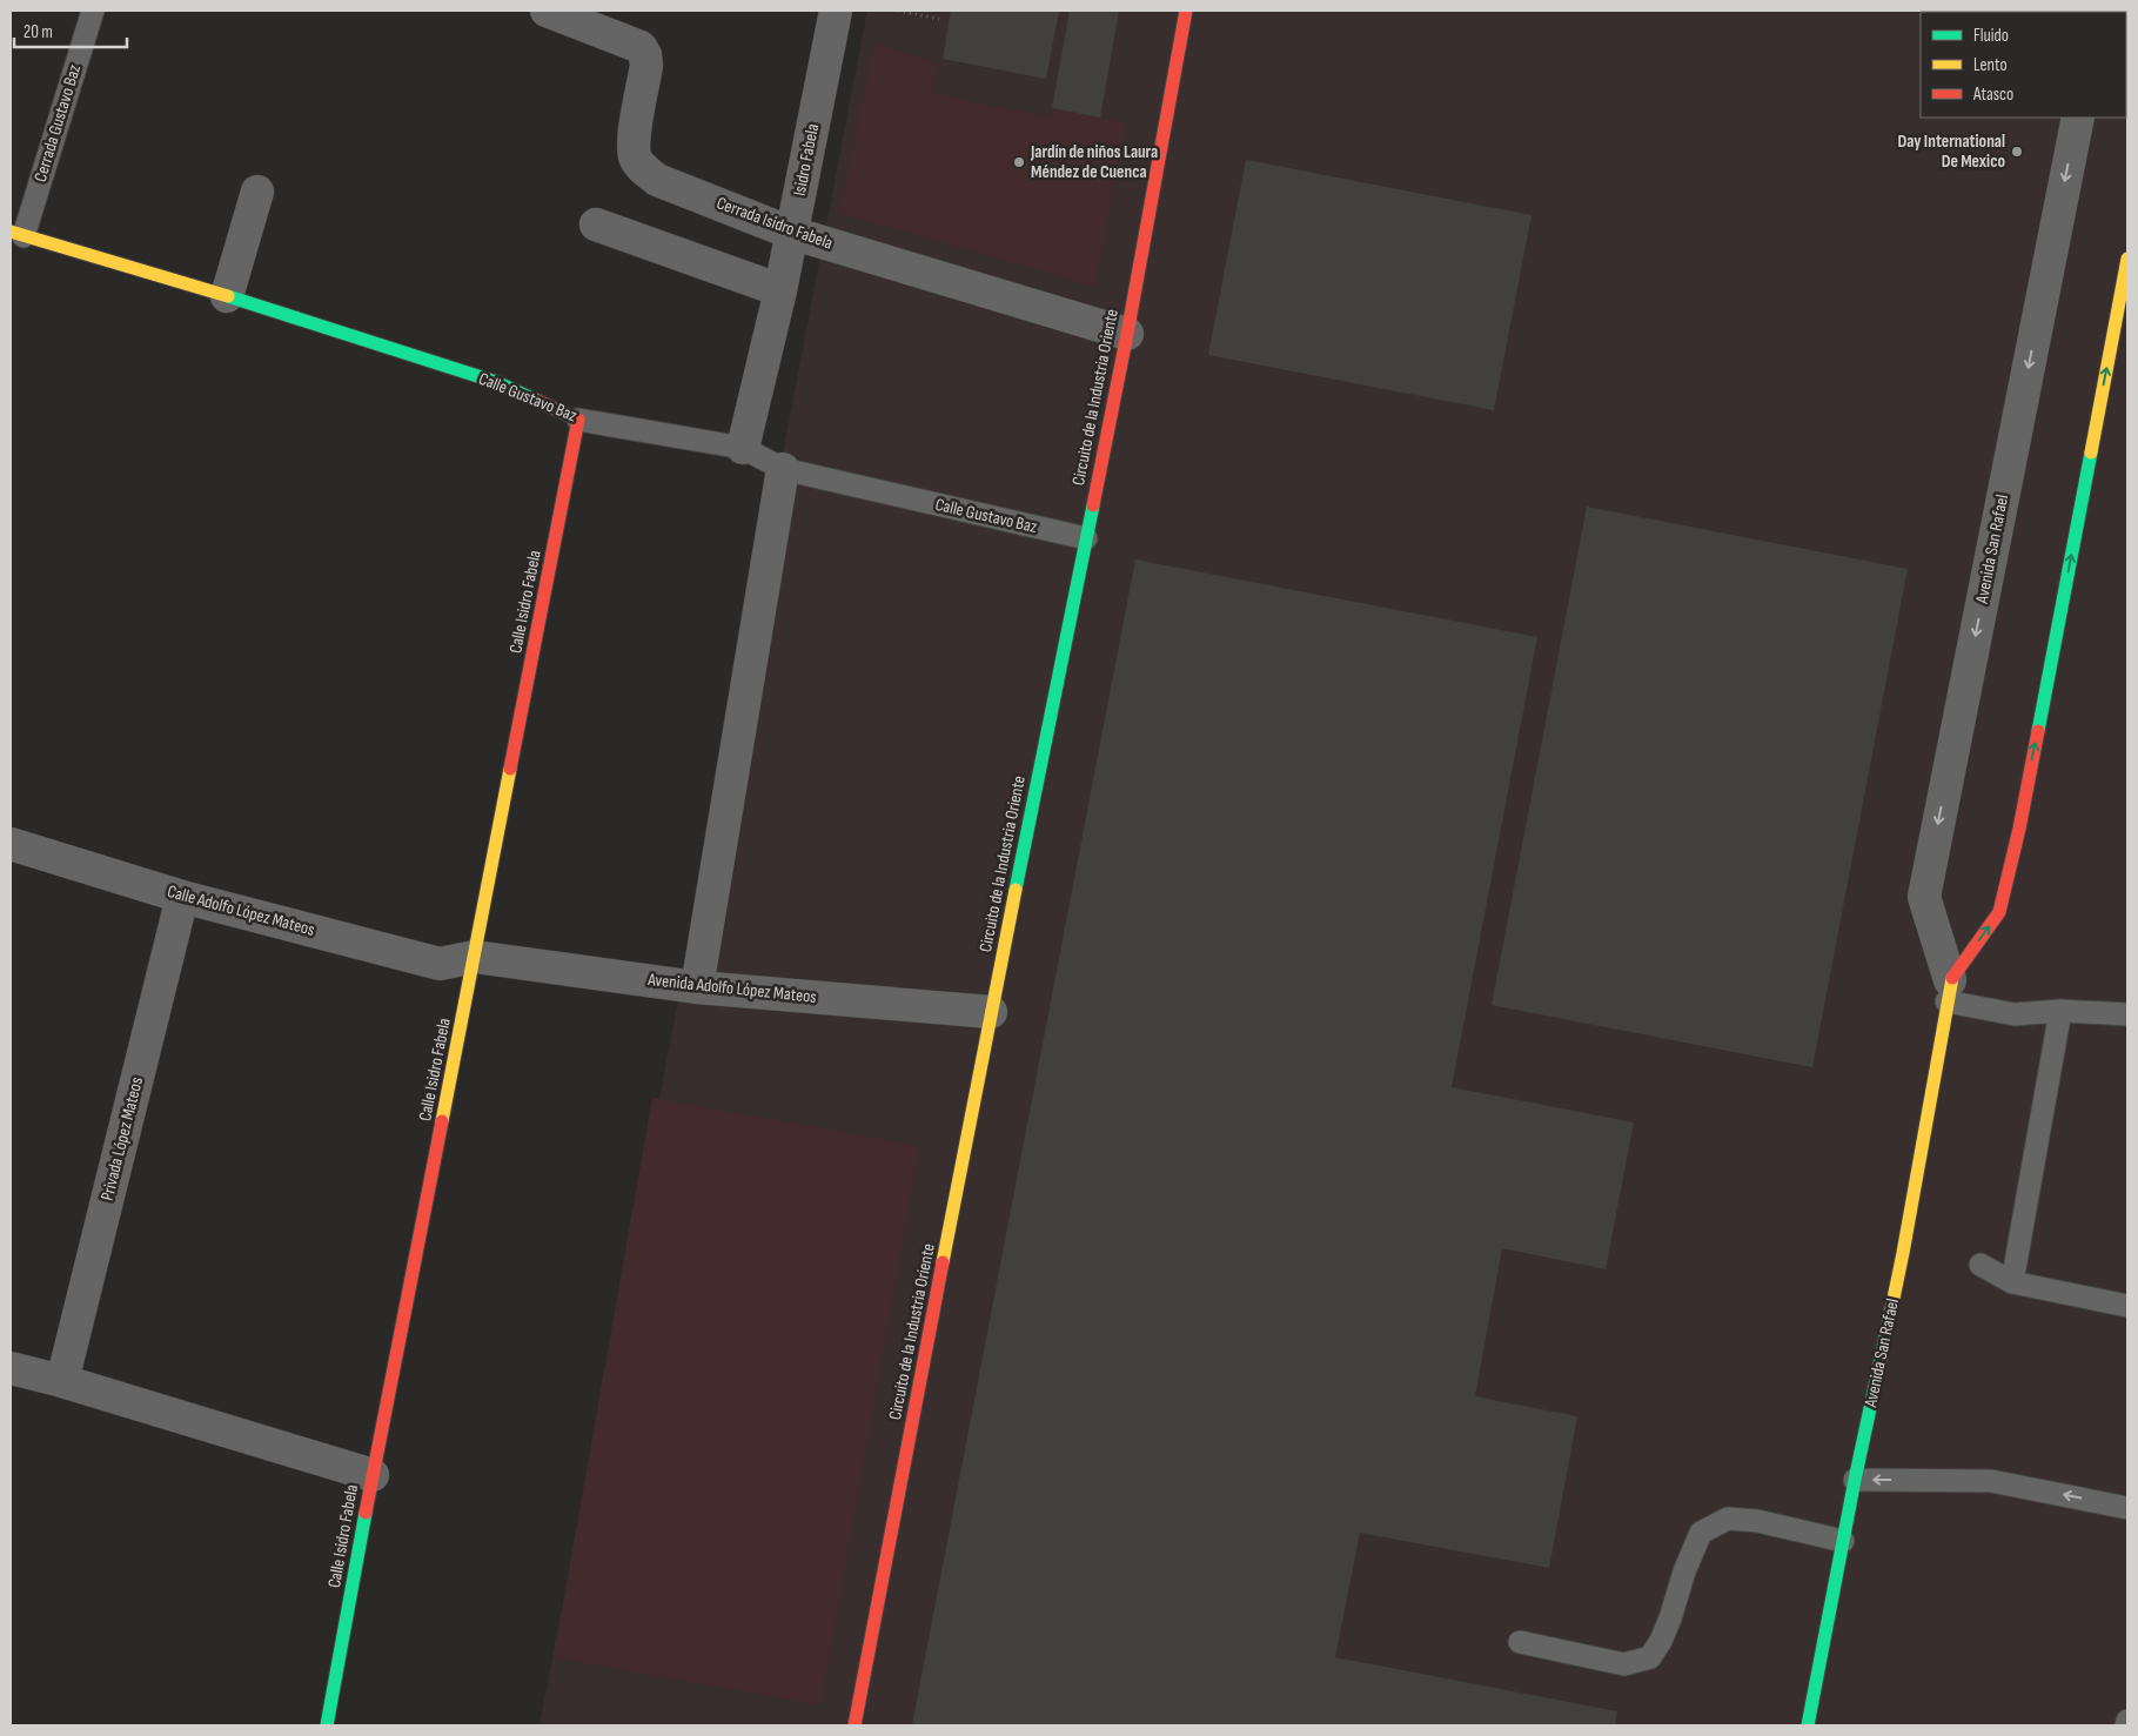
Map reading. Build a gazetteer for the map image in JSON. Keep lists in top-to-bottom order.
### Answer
{
  "streets": {
    "main road": [
      "Calle Gustavo Baz",
      "Circuito de la Industria Oriente",
      "Avenida San Rafael",
      "Calle Isidro Fabela"
    ],
    "street": [
      "Isidro Fabela",
      "Cerrada Isidro Fabela",
      "Calle Adolfo López Mateos",
      "Avenida Adolfo López Mateos",
      "Privada López Mateos"
    ],
    "lane": ["Cerrada Gustavo Baz"]
  },
  "crossings": [
    ["Cerrada Gustavo Baz", "Calle Gustavo Baz"],
    ["Isidro Fabela", "Cerrada Isidro Fabela"],
    ["Isidro Fabela", "Calle Gustavo Baz"],
    ["Cerrada Isidro Fabela", "Circuito de la Industria Oriente"],
    ["Calle Gustavo Baz", "Circuito de la Industria Oriente"],
    ["Calle Gustavo Baz", "Calle Isidro Fabela"],
    ["Circuito de la Industria Oriente", "Avenida Adolfo López Mateos"],
    ["Calle Isidro Fabela", "Calle Adolfo López Mateos"],
    ["Calle Isidro Fabela", "Avenida Adolfo López Mateos"],
    ["Calle Adolfo López Mateos", "Avenida Adolfo López Mateos"],
    ["Calle Adolfo López Mateos", "Privada López Mateos"]
  ],
  "places": ["Day International De Mexico", "Jardín de niños Laura Méndez de Cuenca"],
  "legend": ["Fluido", "Lento", "Atasco"],
  "scale_bar": "20 m"
}
